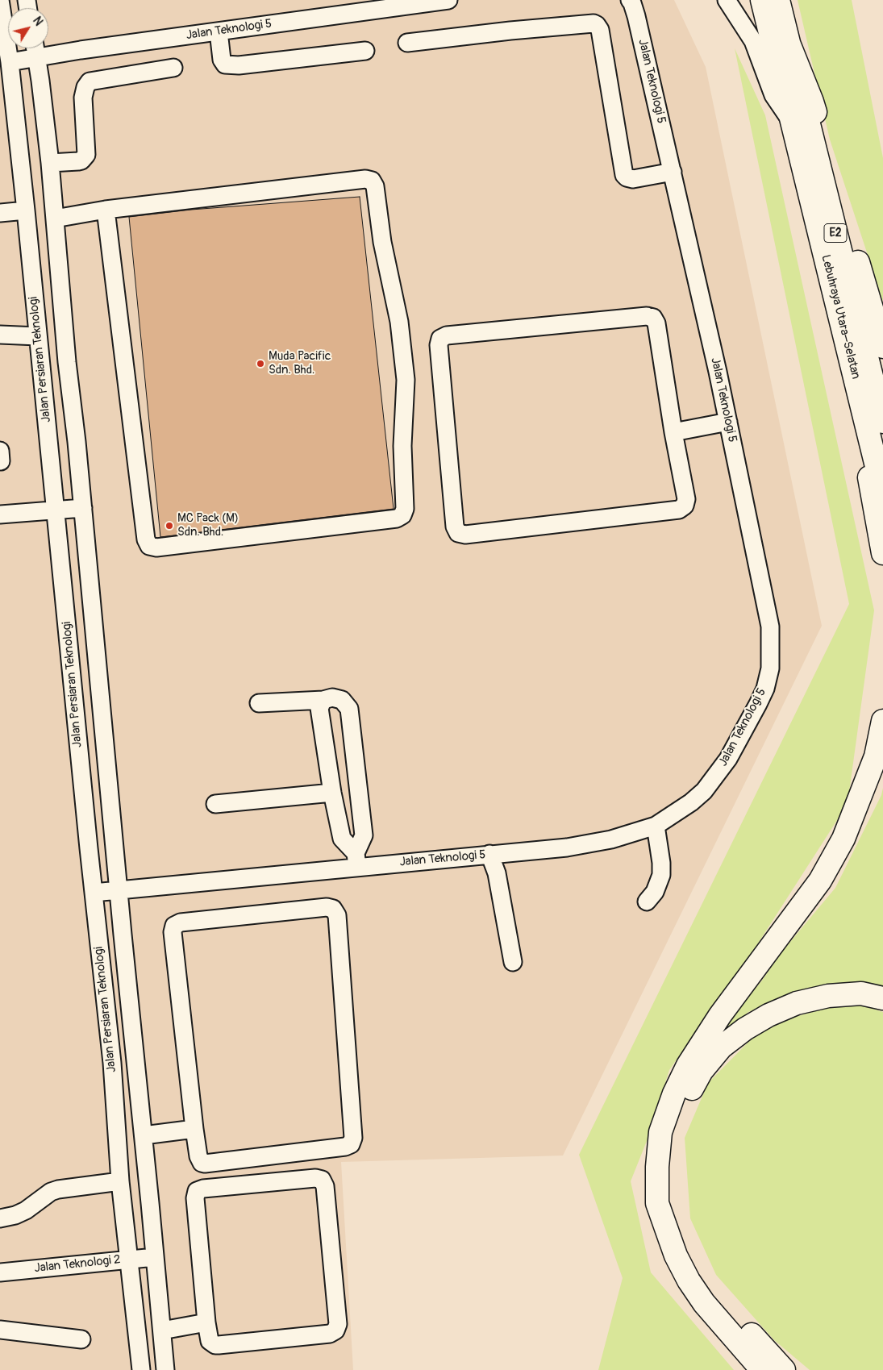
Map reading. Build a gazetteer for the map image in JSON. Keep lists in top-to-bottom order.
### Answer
{
  "streets": {
    "highway": ["E2", "Lebuhraya Utara–Selatan"],
    "street": ["Jalan Teknologi 5", "Jalan Persiaran Teknologi", "Jalan Teknologi 2"]
  },
  "crossings": [
    ["Jalan Teknologi 5", "Jalan Persiaran Teknologi"],
    ["Jalan Persiaran Teknologi", "Jalan Teknologi 2"]
  ],
  "places": ["Muda Pacific Sdn. Bhd.", "MC Pack (M) Sdn. Bhd."],
  "north": "top right"
}
